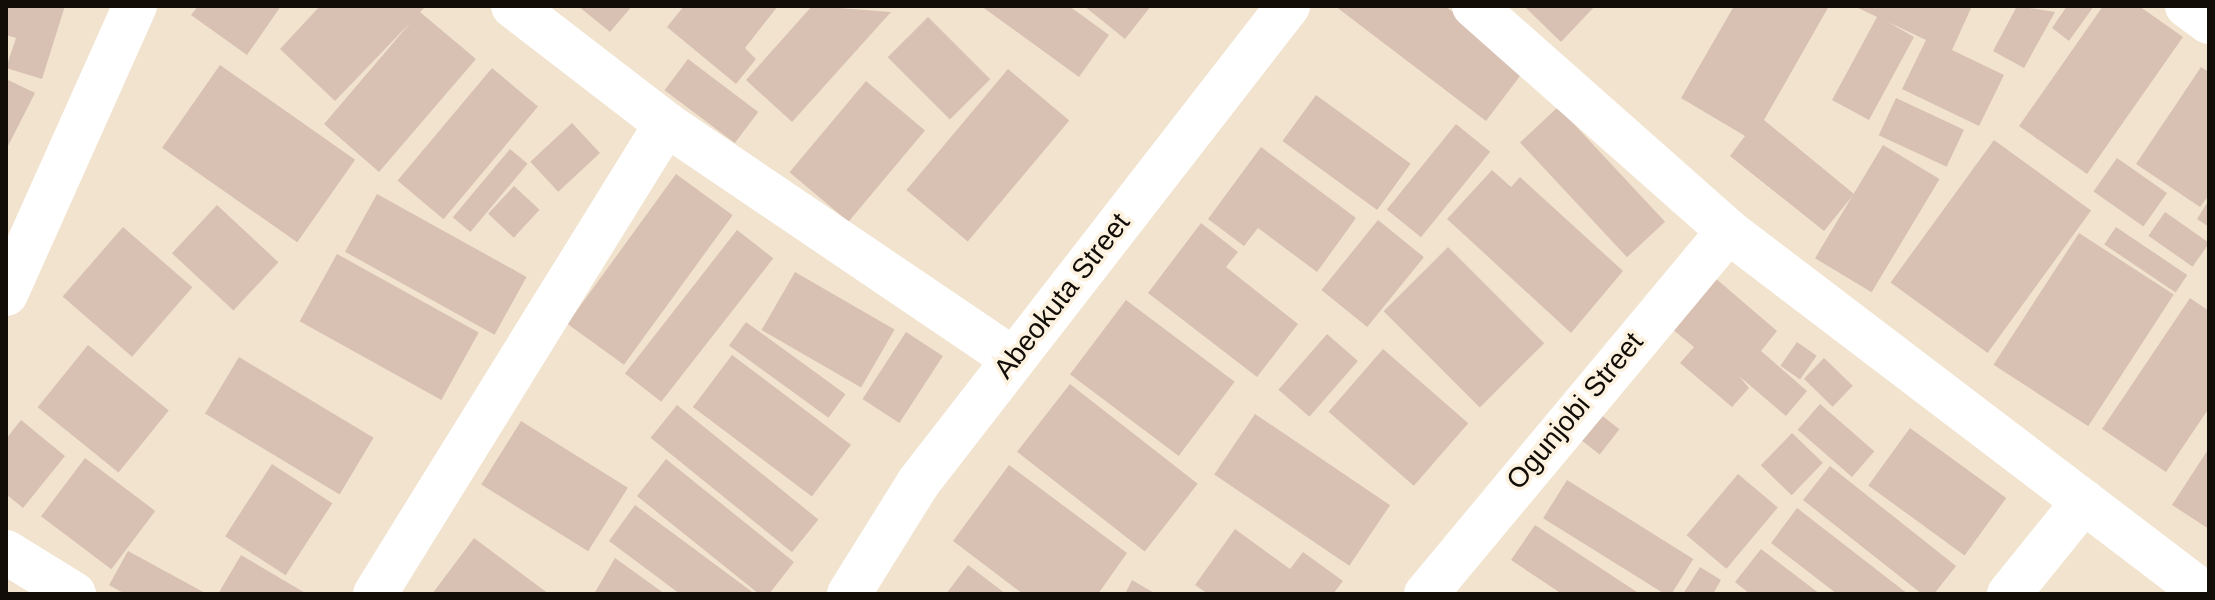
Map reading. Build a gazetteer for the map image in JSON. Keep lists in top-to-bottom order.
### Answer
{
  "streets": {
    "street": ["Abeokuta Street", "Ogunjobi Street"]
  }
}
